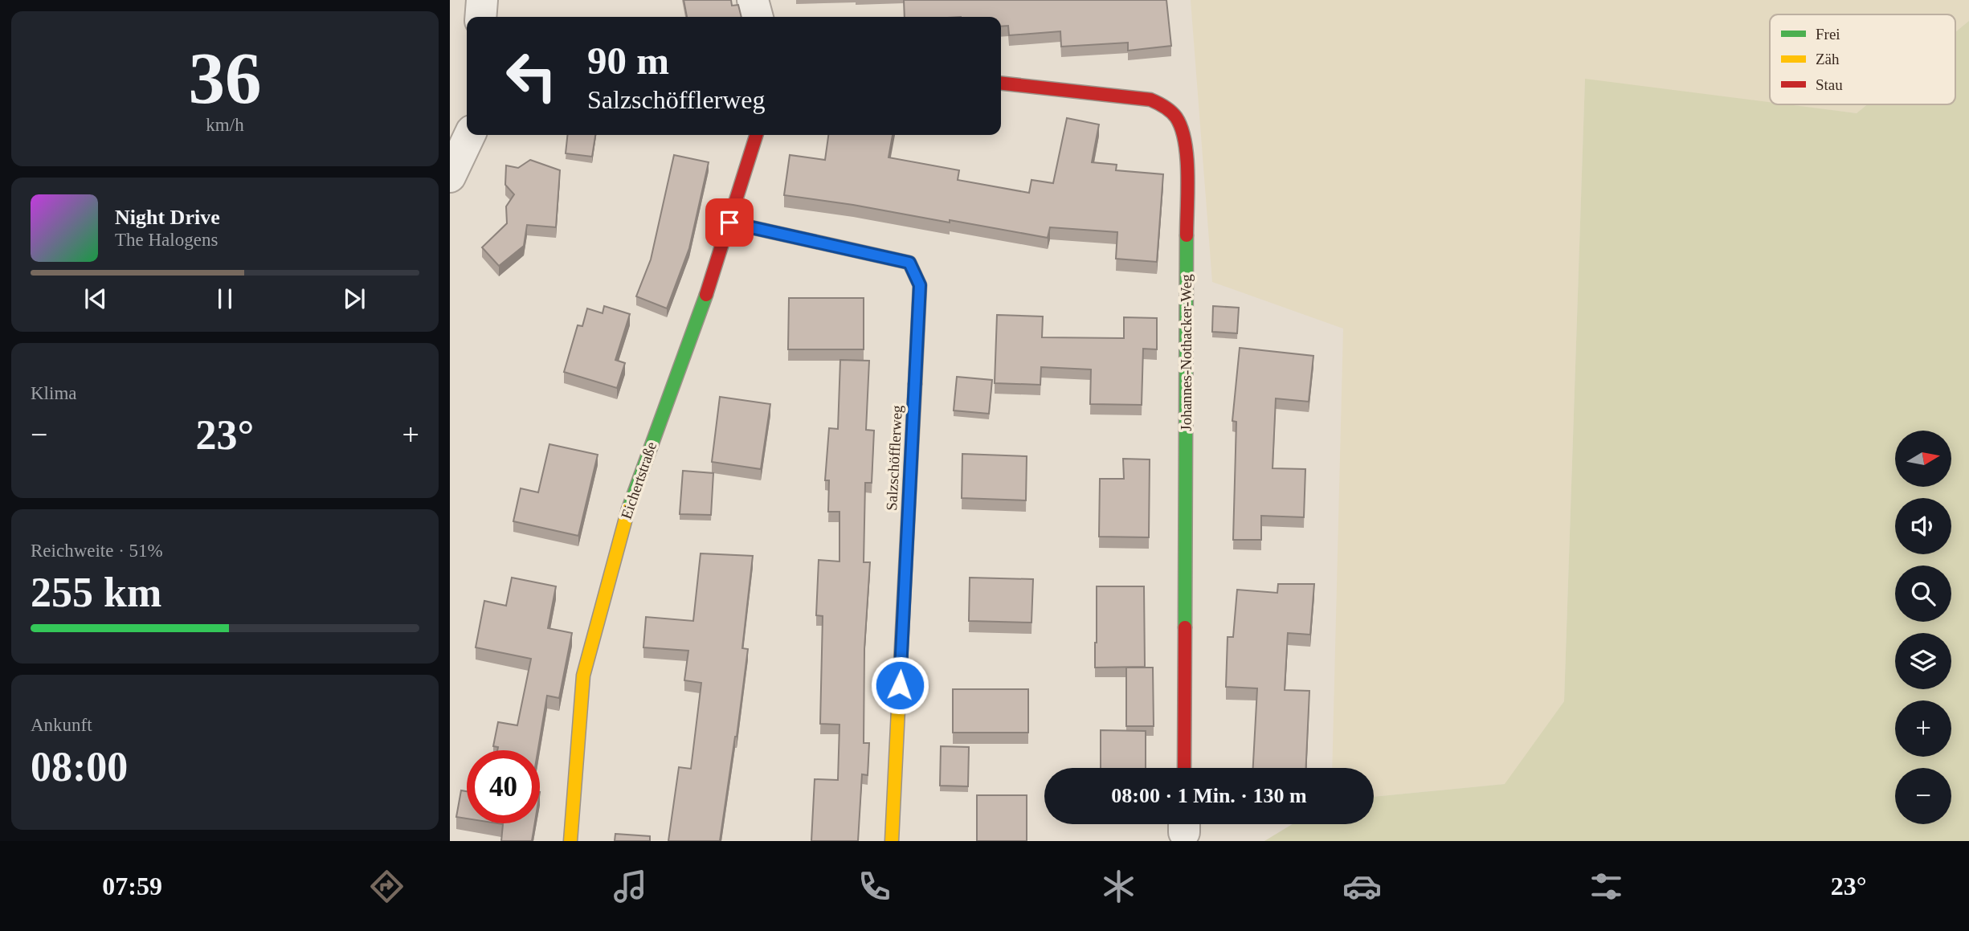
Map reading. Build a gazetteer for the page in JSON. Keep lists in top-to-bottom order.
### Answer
{
  "streets": {
    "street": ["Johannes-Nothacker-Weg", "Salzschöfflerweg", "Eichertstraße"]
  },
  "crossings": [
    ["Salzschöfflerweg", "Eichertstraße"]
  ],
  "legend": ["Frei", "Zäh", "Stau"],
  "north": "right",
  "page": {
    "tile": [
      ["36", "km/h"],
      "Klima",
      ["Reichweite · 51%", "255 km"],
      ["Ankunft", "08:00"]
    ],
    "turn": ["90 m", "Salzschöfflerweg"],
    "song": ["Night Drive", "The Halogens"],
    "heat": ["−", "23°", "+"],
    "map_buttons": ["+", "−"],
    "limit": "40",
    "trip": "08:00 · 1 Min. · 130 m",
    "tabs": ["07:59", "23°"]
  }
}
